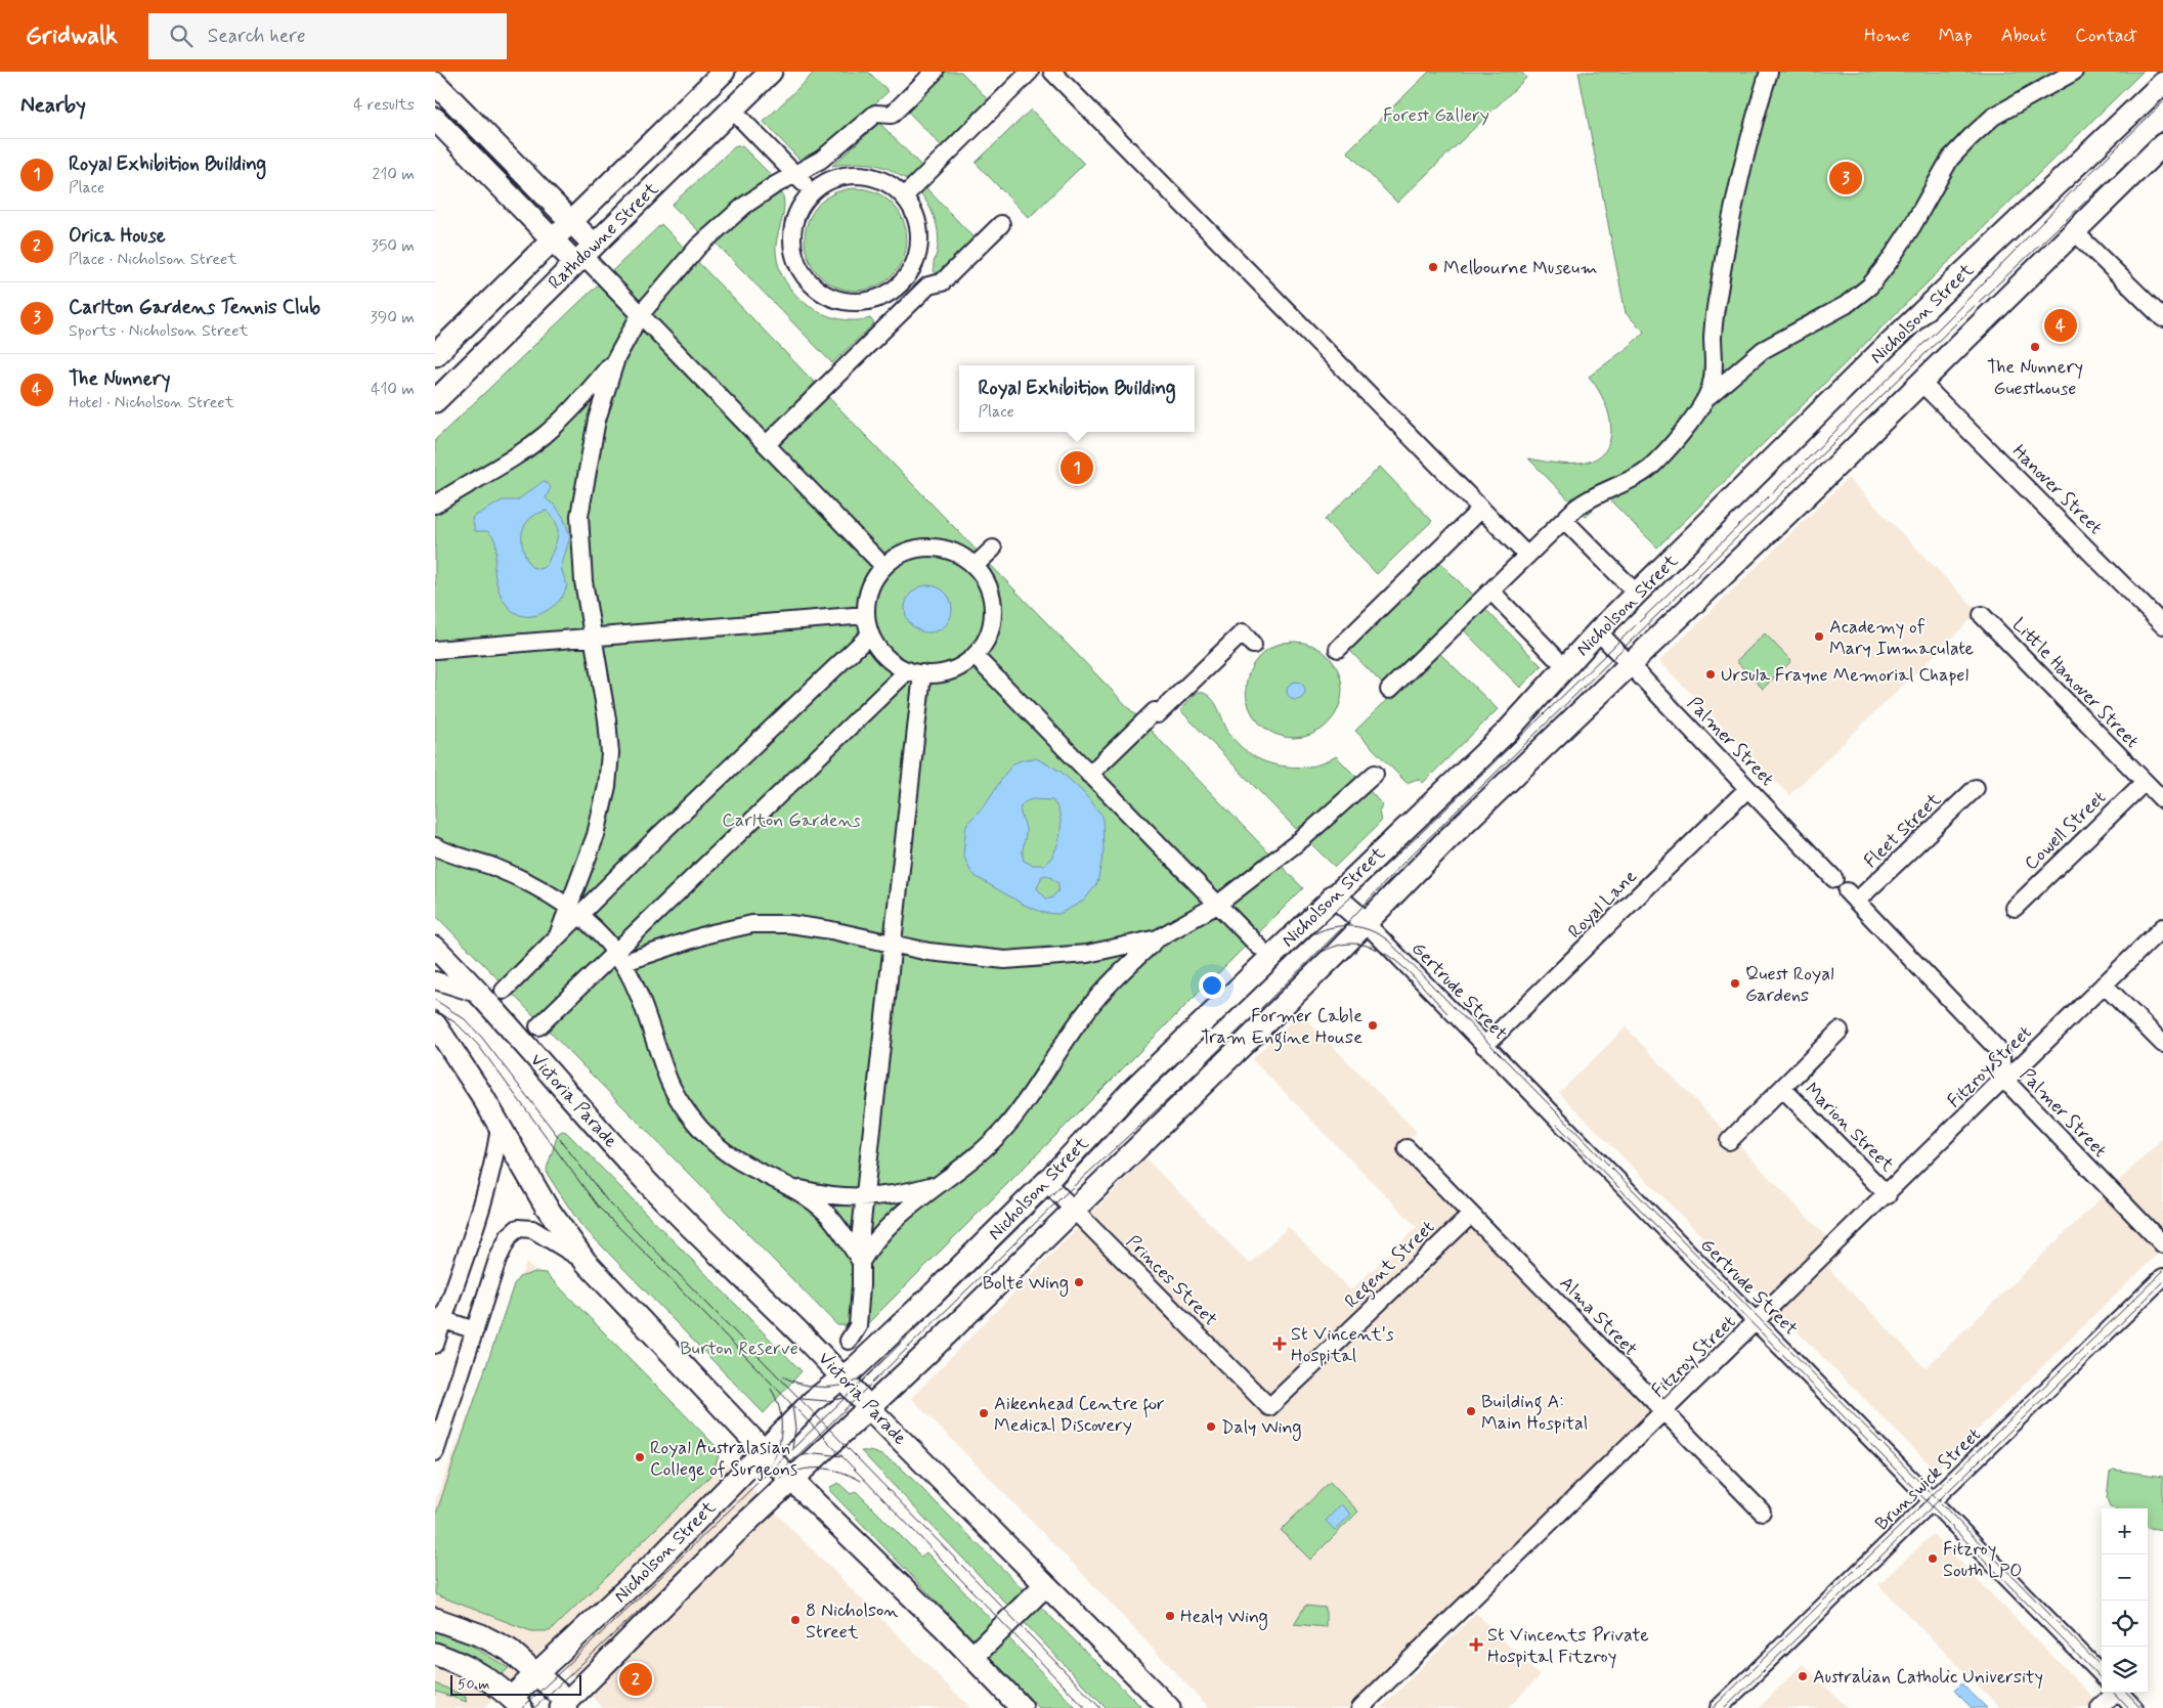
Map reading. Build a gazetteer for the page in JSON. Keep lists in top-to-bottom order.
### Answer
{
  "streets": {
    "main road": ["Rathdowne Street", "Nicholson Street", "Victoria Parade"],
    "street": [
      "Hanover Street",
      "Little Hanover Street",
      "Palmer Street",
      "Fleet Street",
      "Cowell Street",
      "Royal Lane",
      "Gertrude Street",
      "Fitzroy Street",
      "Marion Street",
      "Regent Street",
      "Princes Street",
      "Alma Street",
      "Brunswick Street"
    ]
  },
  "crossings": [
    ["Nicholson Street", "Hanover Street"],
    ["Nicholson Street", "Palmer Street"],
    ["Nicholson Street", "Gertrude Street"],
    ["Nicholson Street", "Victoria Parade"],
    ["Nicholson Street", "Princes Street"],
    ["Little Hanover Street", "Cowell Street"],
    ["Palmer Street", "Fleet Street"],
    ["Palmer Street", "Royal Lane"],
    ["Palmer Street", "Fitzroy Street"],
    ["Royal Lane", "Gertrude Street"],
    ["Gertrude Street", "Fitzroy Street"],
    ["Gertrude Street", "Brunswick Street"],
    ["Fitzroy Street", "Marion Street"],
    ["Fitzroy Street", "Alma Street"],
    ["Regent Street", "Princes Street"],
    ["Regent Street", "Alma Street"]
  ],
  "parks": ["Forest Gallery", "Carlton Gardens", "Burton Reserve"],
  "places": {
    "other": [
      "Melbourne Museum",
      "The Nunnery Guesthouse",
      "Academy of Mary Immaculate",
      "Ursula Frayne Memorial Chapel",
      "Quest Royal Gardens",
      "Former Cable Tram Engine House",
      "Bolte Wing",
      "Building A: Main Hospital",
      "Aikenhead Centre for Medical Discovery",
      "Daly Wing",
      "Royal Australasian College of Surgeons",
      "Fitzroy South LPO",
      "Healy Wing",
      "8 Nicholson Street",
      "Australian Catholic University"
    ],
    "health": ["St Vincent's Hospital", "St Vincents Private Hospital Fitzroy"]
  },
  "scale_bar": "50 m",
  "page": {
    "header": "Gridwalk",
    "search": "Search here",
    "nav": [
      "Home",
      "Map",
      "About",
      "Contact"
    ],
    "heading": ["Nearby", "4 results"],
    "list": [
      {
        "mark": "1",
        "name": "Royal Exhibition Building",
        "note": "Place",
        "value": "210 m"
      },
      {
        "mark": "2",
        "name": "Orica House",
        "note": "Place · Nicholson Street",
        "value": "350 m"
      },
      {
        "mark": "3",
        "name": "Carlton Gardens Tennis Club",
        "note": "Sports · Nicholson Street",
        "value": "390 m"
      },
      {
        "mark": "4",
        "name": "The Nunnery",
        "note": "Hotel · Nicholson Street",
        "value": "410 m"
      }
    ],
    "pins": [
      "3",
      "4",
      "1",
      "2"
    ],
    "popup": ["Royal Exhibition Building", "Place"],
    "map_buttons": ["+", "−"],
    "scale": "50 m"
  }
}
